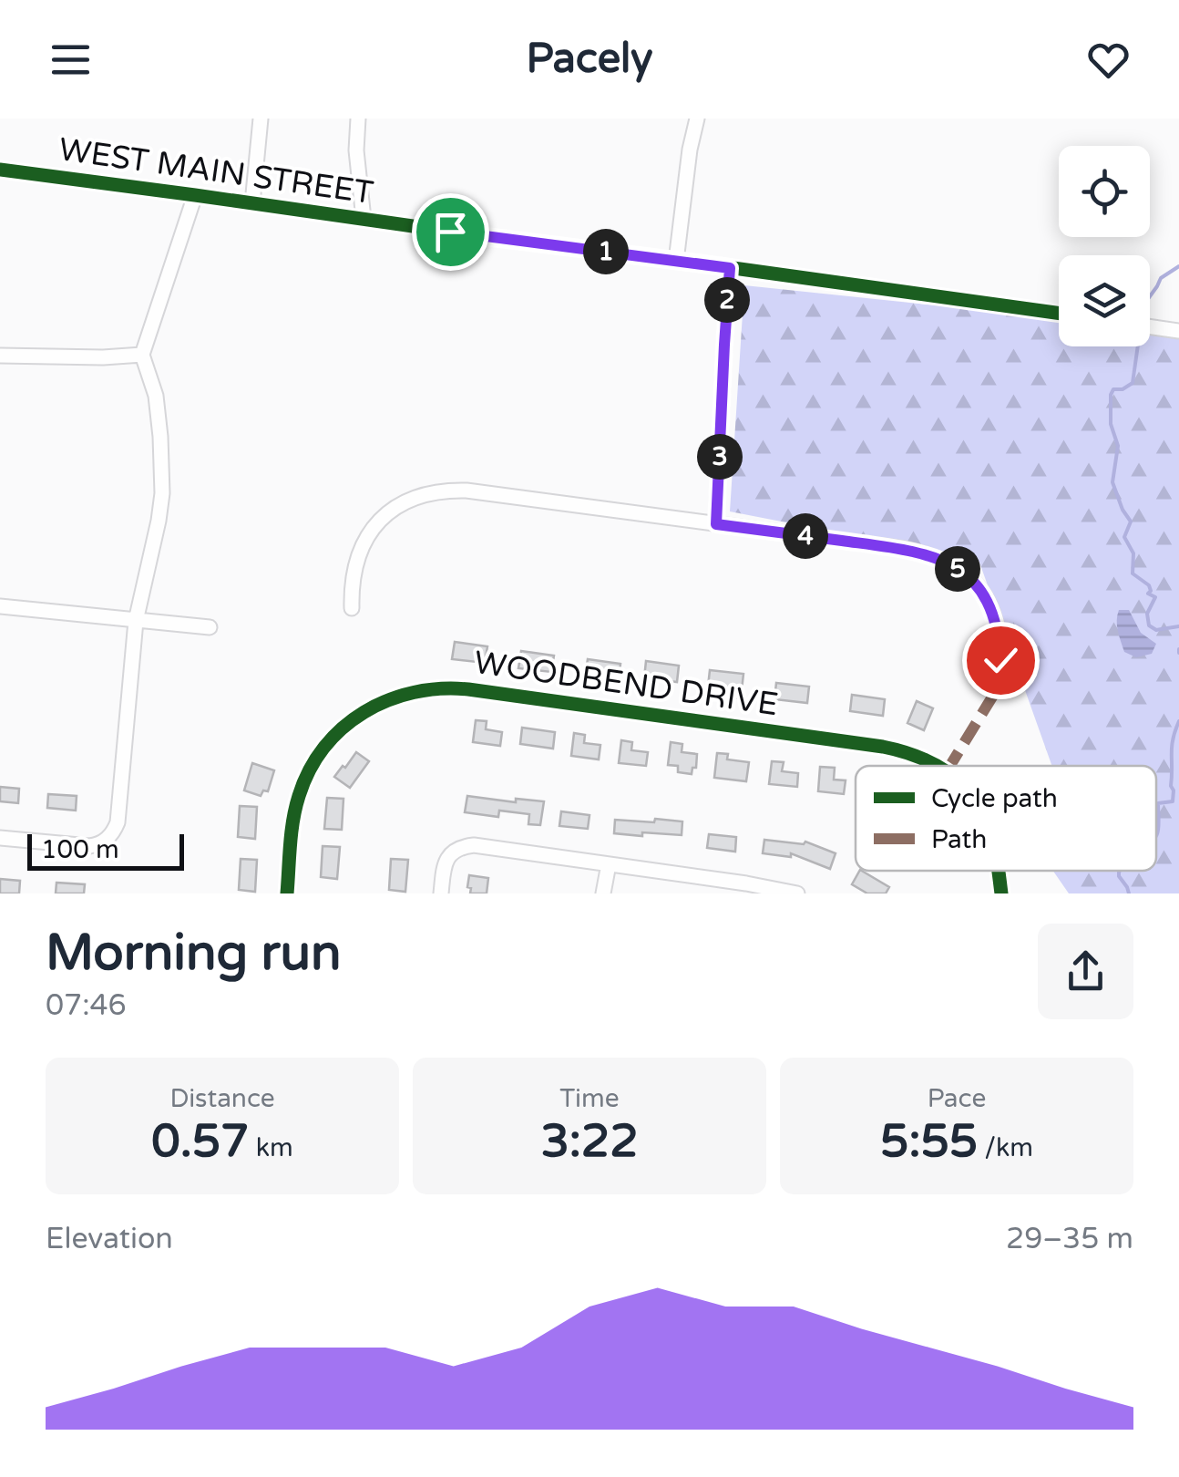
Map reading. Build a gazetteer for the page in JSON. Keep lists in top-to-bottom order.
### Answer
{
  "streets": {
    "street": ["WEST MAIN STREET", "WOODBEND DRIVE"]
  },
  "legend": ["Cycle path", "Path"],
  "scale_bar": "100 m",
  "page": {
    "header": "Pacely",
    "pins": [
      "1",
      "2",
      "3",
      "4",
      "5"
    ],
    "scale": "100 m",
    "heading": ["Morning run", "07:46"],
    "stats": [
      ["Distance", "0.57 km"],
      ["Time", "3:22"],
      ["Pace", "5:55 /km"]
    ],
    "chart": ["Elevation", "29–35 m"]
  }
}
